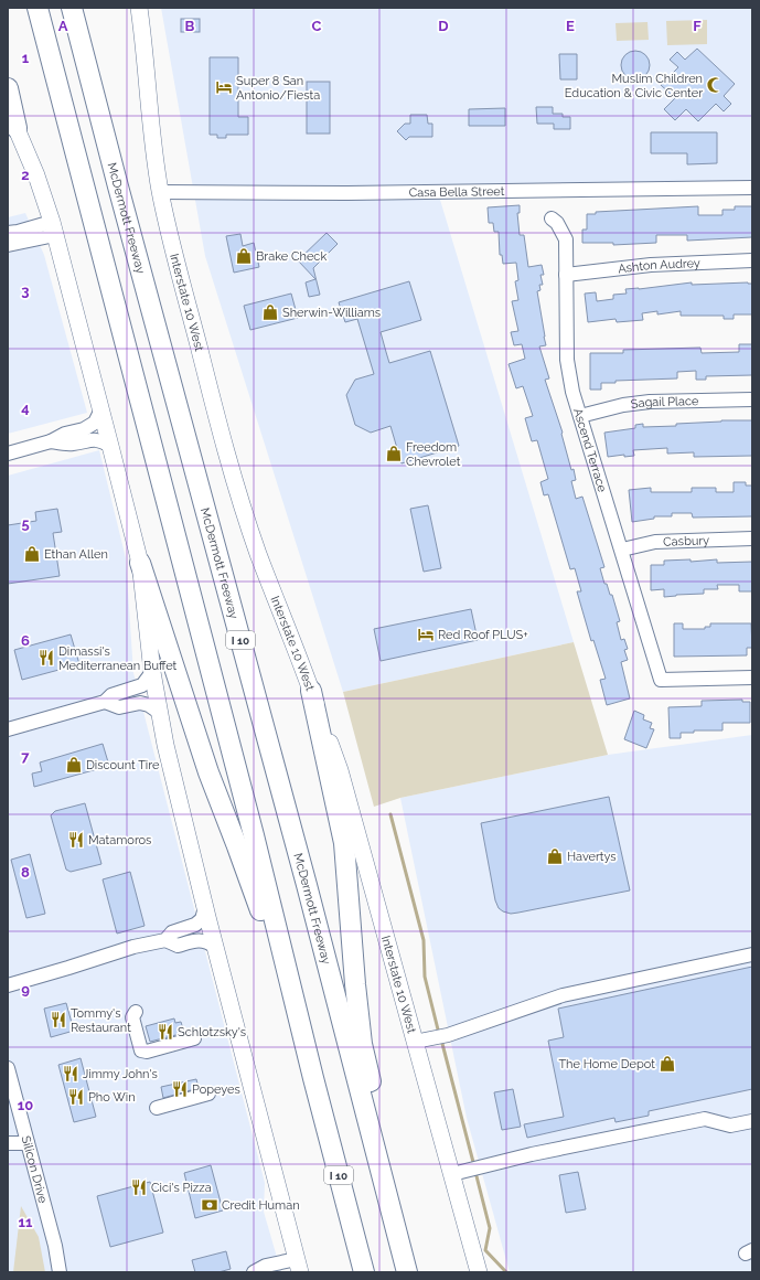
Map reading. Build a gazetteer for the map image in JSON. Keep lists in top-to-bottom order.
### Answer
{
  "streets": {
    "highway": ["McDermott Freeway", "I 10"],
    "main road": ["Interstate 10 West"],
    "street": [
      "Casa Bella Street",
      "Ashton Audrey",
      "Sagail Place",
      "Ascend Terrace",
      "Casbury",
      "Silicon Drive"
    ]
  },
  "crossings": [
    ["Casa Bella Street", "Interstate 10 West"],
    ["Ashton Audrey", "Ascend Terrace"],
    ["Sagail Place", "Ascend Terrace"],
    ["Ascend Terrace", "Casbury"]
  ],
  "places": {
    "mosque": ["Muslim Children Education & Civic Center"],
    "hotel": ["Super 8 San Antonio/Fiesta", "Red Roof PLUS+"],
    "shop": [
      "Brake Check",
      "Sherwin-Williams",
      "Freedom Chevrolet",
      "Ethan Allen",
      "Discount Tire",
      "Havertys",
      "The Home Depot"
    ],
    "restaurant": [
      "Dimassi's Mediterranean Buffet",
      "Matamoros",
      "Tommy's Restaurant",
      "Schlotzsky's",
      "Jimmy John's",
      "Popeyes",
      "Pho Win",
      "Cici's Pizza"
    ],
    "bank": ["Credit Human"]
  },
  "grid": {
    "columns": [
      "A",
      "B",
      "C",
      "D",
      "E",
      "F"
    ],
    "rows": [
      "1",
      "2",
      "3",
      "4",
      "5",
      "6",
      "7",
      "8",
      "9",
      "10",
      "11"
    ]
  }
}
